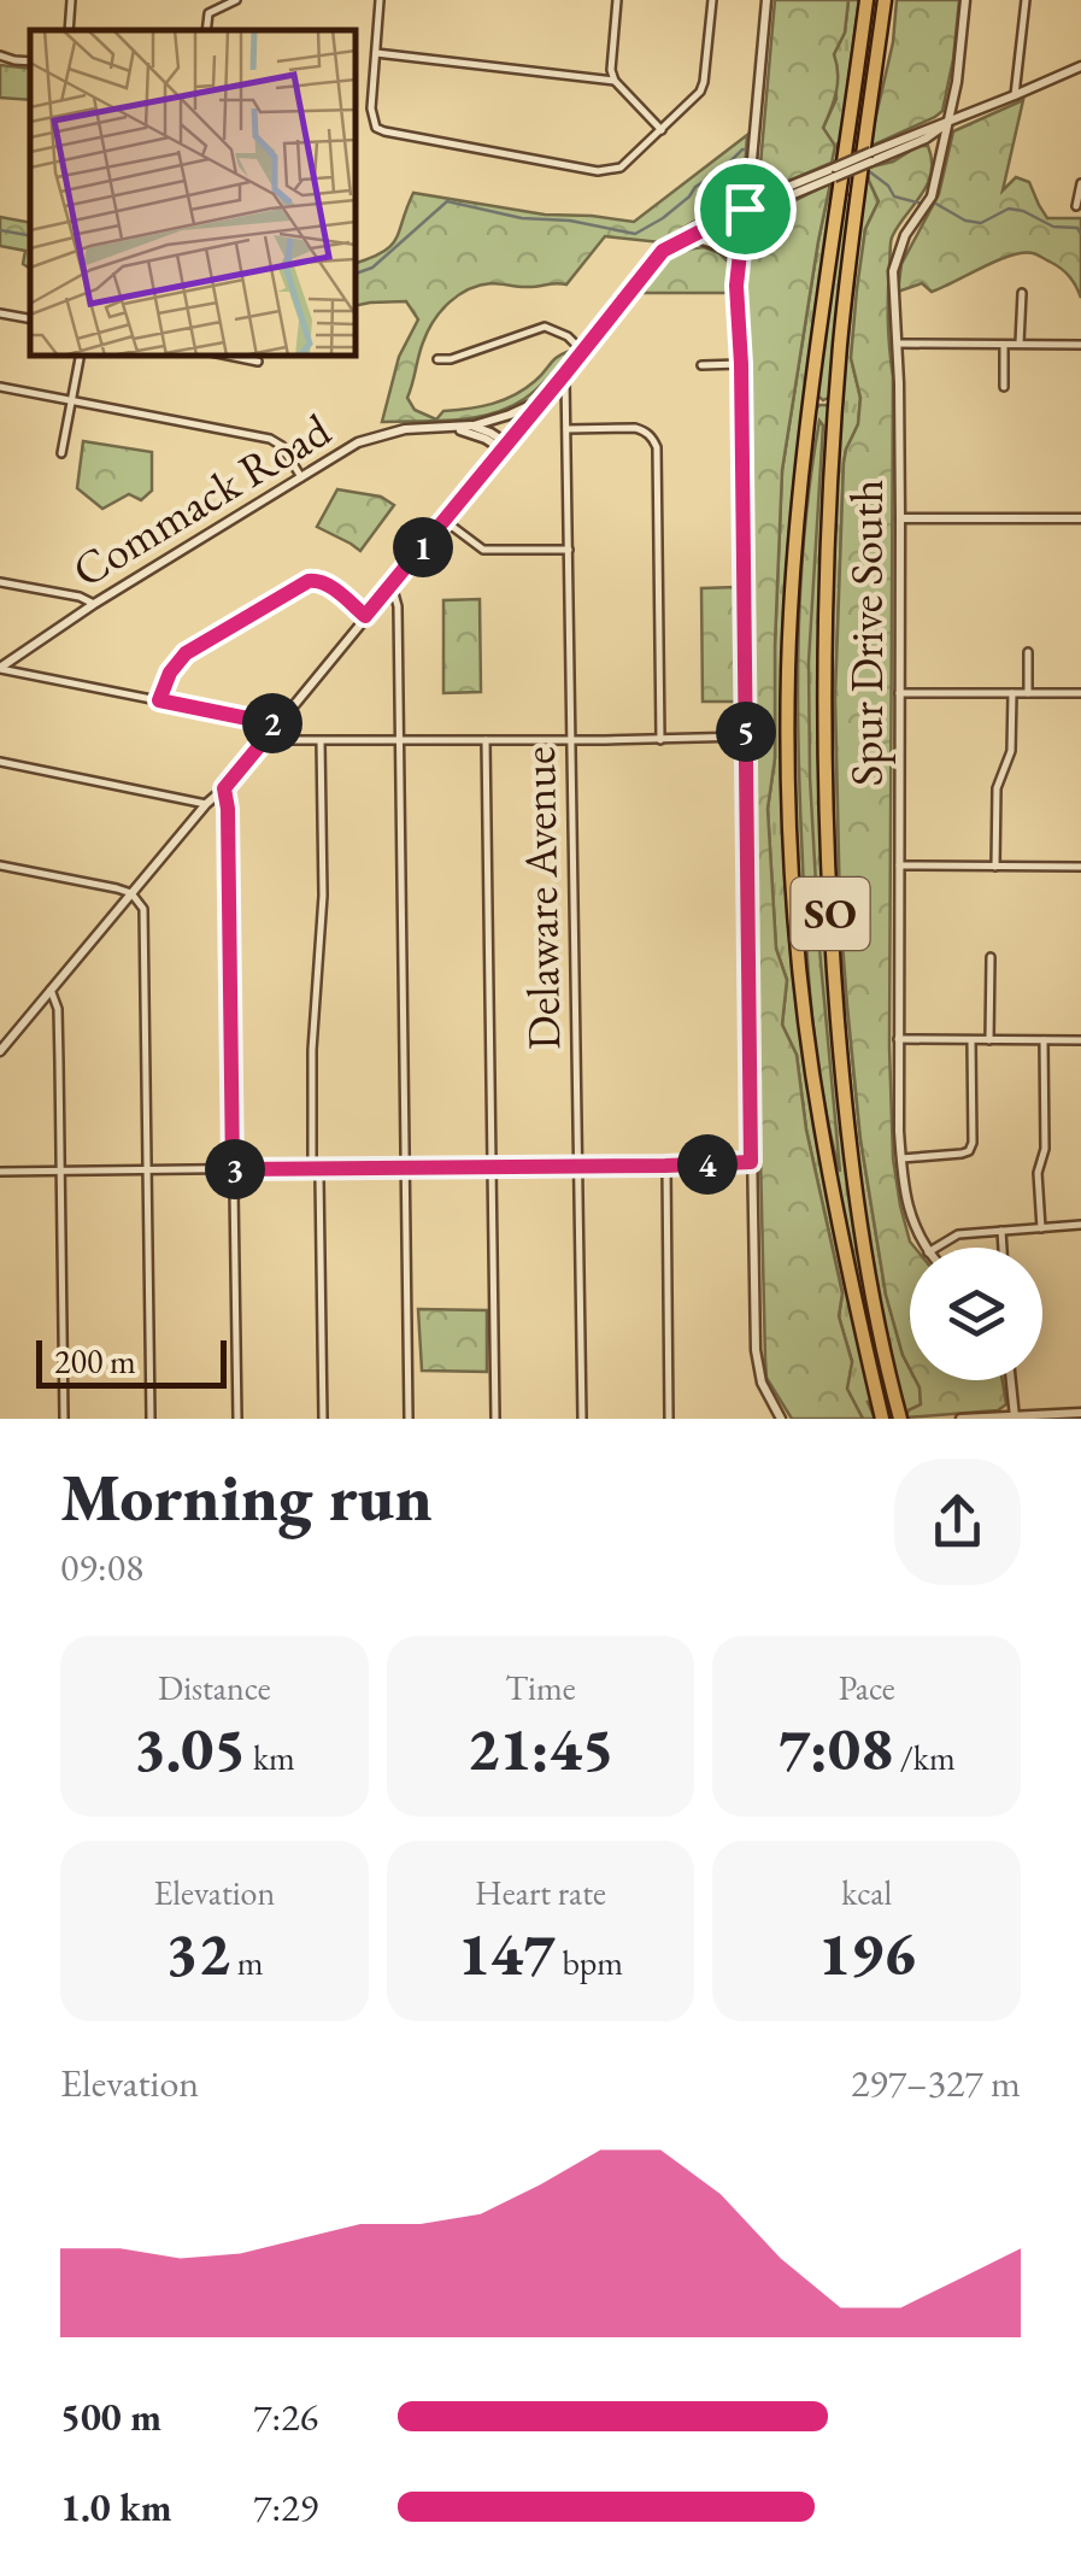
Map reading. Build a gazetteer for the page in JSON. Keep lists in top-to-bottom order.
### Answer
{
  "streets": {
    "highway": ["SO"],
    "street": ["Commack Road", "Spur Drive South", "Delaware Avenue"]
  },
  "scale_bar": "200 m",
  "page": {
    "pins": [
      "1",
      "2",
      "5",
      "4",
      "3"
    ],
    "scale": "200 m",
    "heading": ["Morning run", "09:08"],
    "stats": [
      ["Distance", "3.05 km"],
      ["Time", "21:45"],
      ["Pace", "7:08 /km"],
      ["Elevation", "32 m"],
      ["Heart rate", "147 bpm"],
      ["kcal", "196"]
    ],
    "chart": ["Elevation", "297–327 m"],
    "list": [
      {
        "name": "500 m",
        "note": "7:26"
      },
      {
        "name": "1.0 km",
        "note": "7:29"
      }
    ]
  }
}
